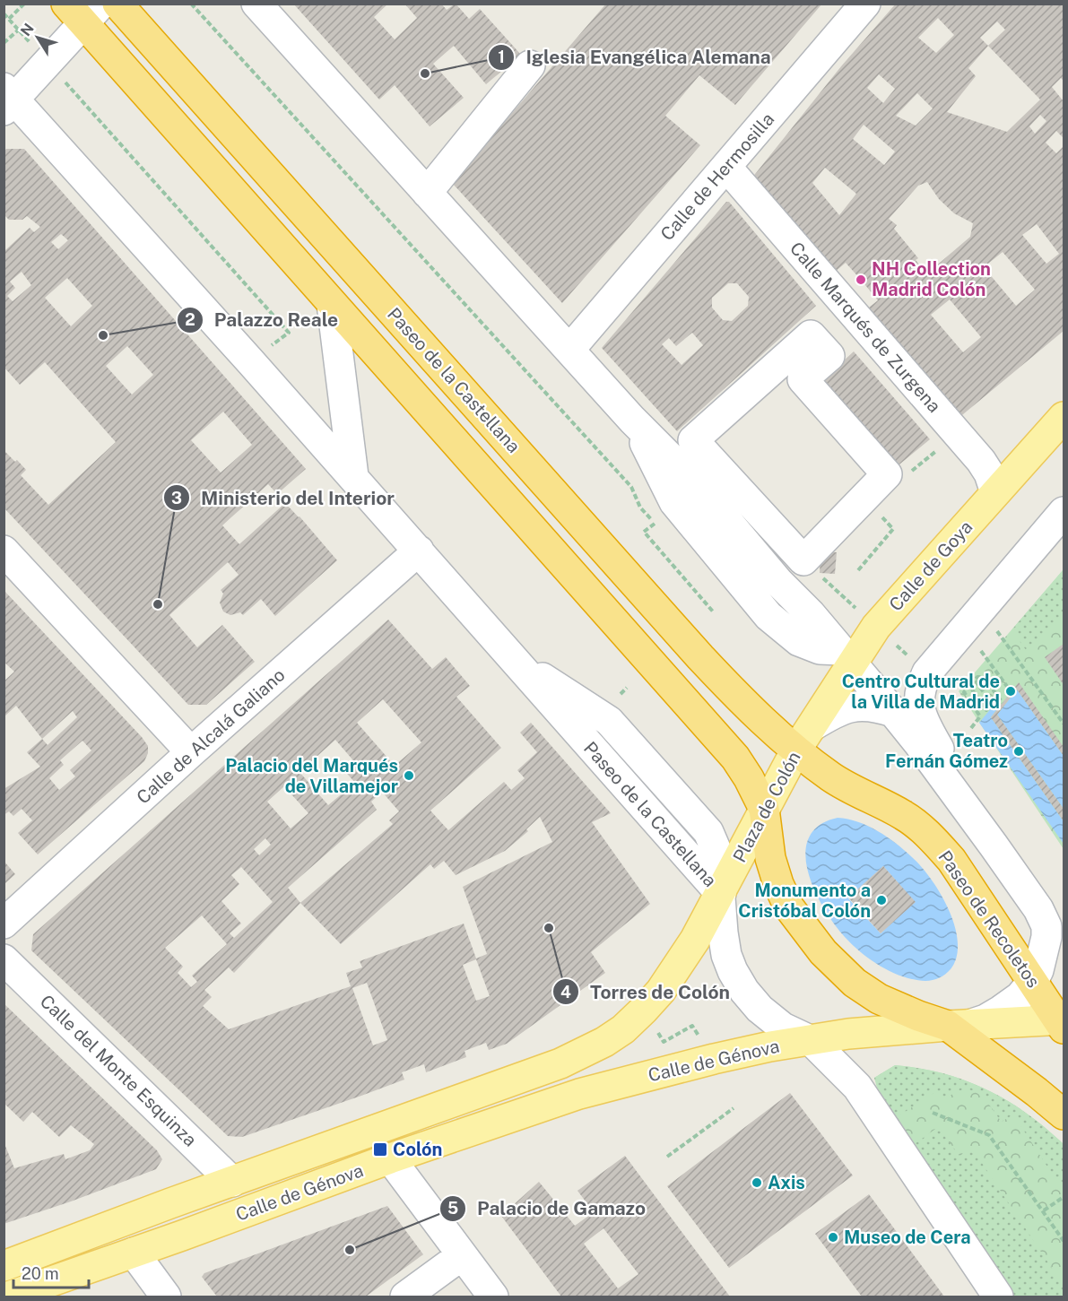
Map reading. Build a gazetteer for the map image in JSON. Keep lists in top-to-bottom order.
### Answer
{
  "streets": {
    "highway": ["Paseo de la Castellana", "Paseo de Recoletos"],
    "main road": ["Calle de Goya", "Plaza de Colón", "Calle de Génova"],
    "street": [
      "Calle de Hermosilla",
      "Calle Marqués de Zurgena",
      "Calle de Alcalá Galiano",
      "Calle del Monte Esquinza"
    ]
  },
  "crossings": [
    ["Calle de Hermosilla", "Calle Marqués de Zurgena"],
    ["Calle Marqués de Zurgena", "Calle de Goya"],
    ["Paseo de la Castellana", "Calle de Alcalá Galiano"],
    ["Paseo de la Castellana", "Plaza de Colón"],
    ["Paseo de la Castellana", "Paseo de Recoletos"],
    ["Paseo de la Castellana", "Calle de Génova"],
    ["Calle de Goya", "Plaza de Colón"],
    ["Plaza de Colón", "Paseo de Recoletos"],
    ["Plaza de Colón", "Calle de Génova"],
    ["Calle de Génova", "Calle del Monte Esquinza"]
  ],
  "places": {
    "other": [
      "Iglesia Evangélica Alemana",
      "NH Collection Madrid Colón",
      "Palazzo Reale",
      "Ministerio del Interior",
      "Centro Cultural de la Villa de Madrid",
      "Teatro Fernán Gómez",
      "Palacio del Marqués de Villamejor",
      "Monumento a Cristóbal Colón",
      "Torres de Colón",
      "Axis",
      "Museo de Cera",
      "Palacio de Gamazo"
    ],
    "transit": ["Colón"]
  },
  "scale_bar": "20 m",
  "north": "top left"
}
